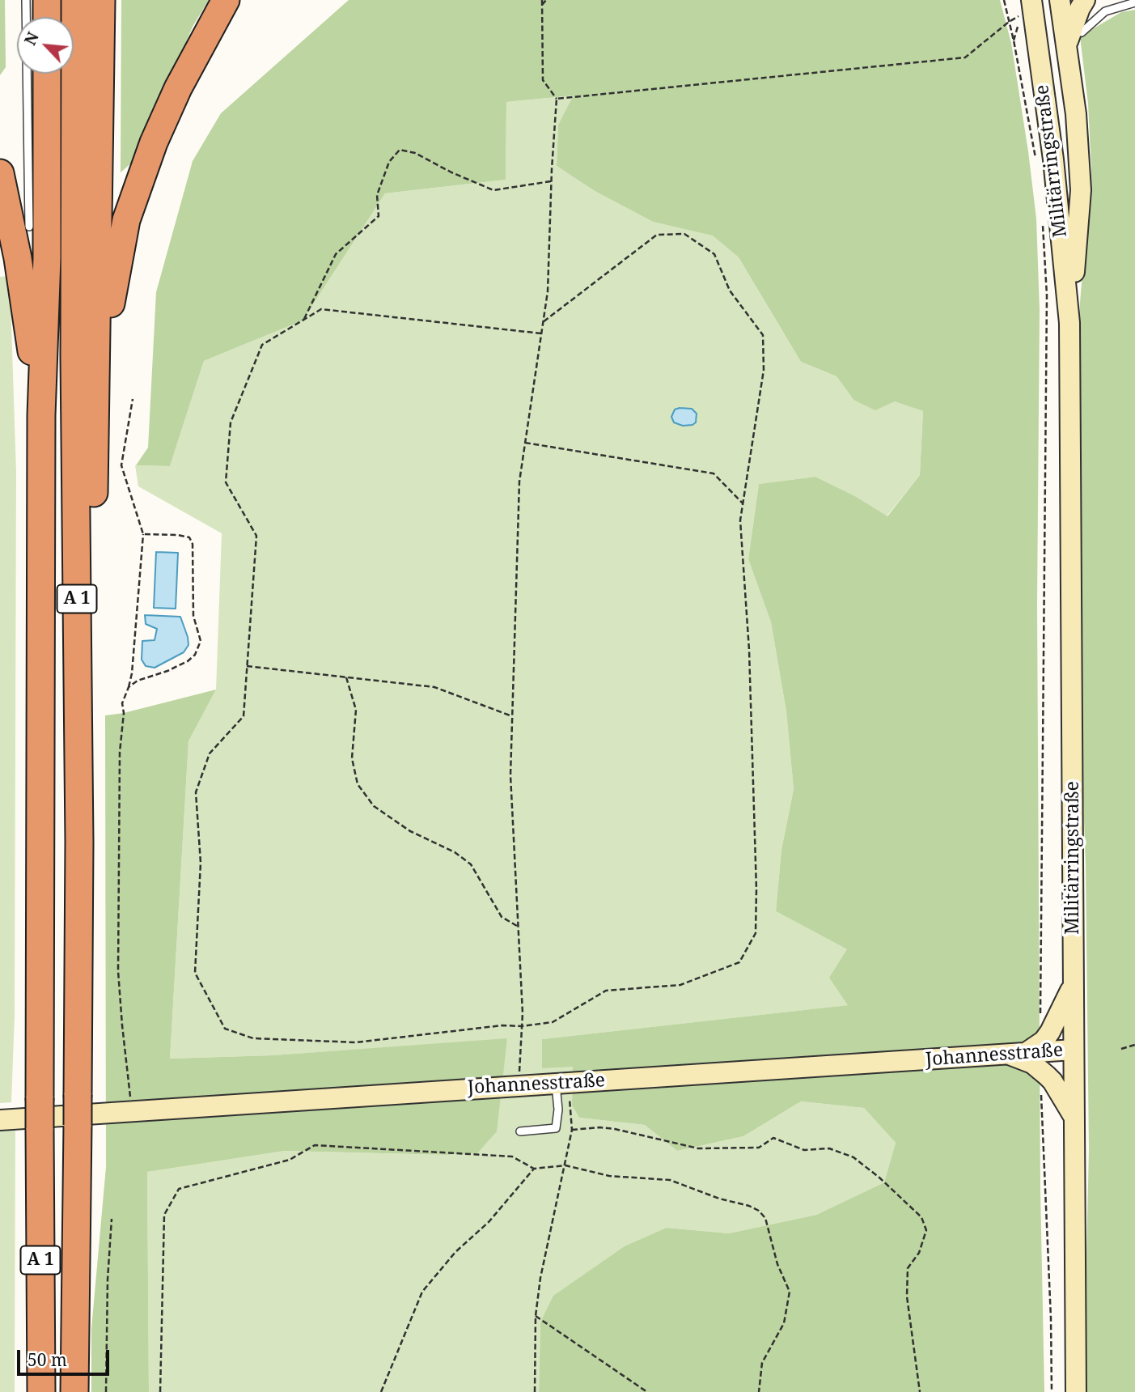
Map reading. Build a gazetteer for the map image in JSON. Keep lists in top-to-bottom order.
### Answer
{
  "streets": {
    "highway": ["A 1"],
    "main road": ["Militärringstraße", "Johannesstraße"]
  },
  "crossings": [
    ["Militärringstraße", "Johannesstraße"]
  ],
  "scale_bar": "50 m",
  "north": "top left"
}
